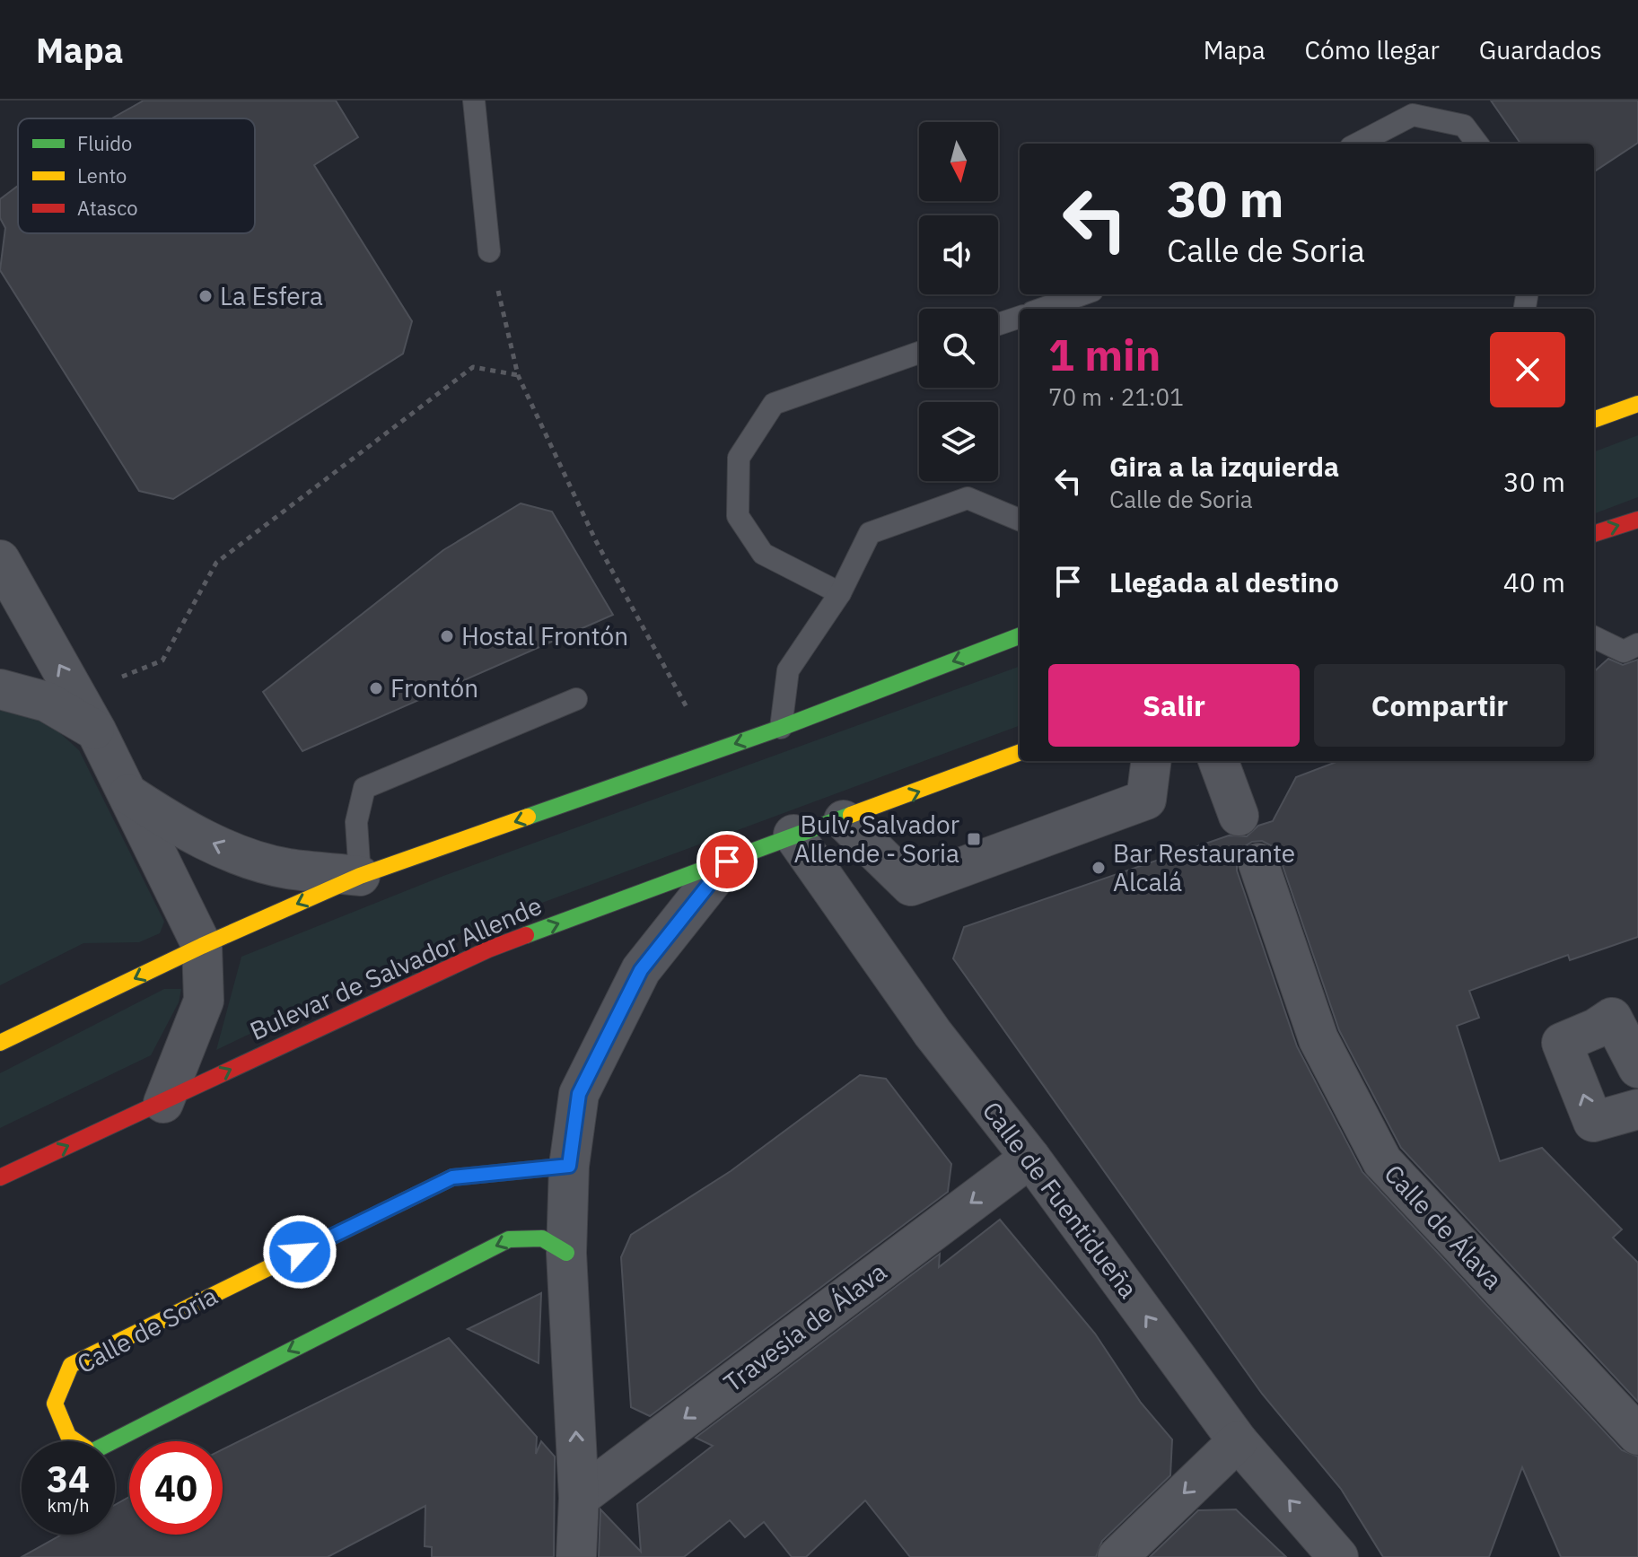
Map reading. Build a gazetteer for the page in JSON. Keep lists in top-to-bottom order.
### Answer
{
  "streets": {
    "main road": ["Bulevar de Salvador Allende", "Calle de Soria"],
    "street": ["Calle de Fuentidueña", "Calle de Álava", "Travesía de Álava"]
  },
  "crossings": [
    ["Bulevar de Salvador Allende", "Calle de Fuentidueña"],
    ["Calle de Fuentidueña", "Travesía de Álava"]
  ],
  "one_way": ["Calle de Fuentidueña", "Travesía de Álava"],
  "places": {
    "other": [
      "La Esfera",
      "Hostal Frontón",
      "Frontón",
      "Bar Restaurante Alcalá"
    ],
    "transit": ["Bulv. Salvador Allende - Soria"]
  },
  "legend": ["Fluido", "Lento", "Atasco"],
  "north": "bottom",
  "page": {
    "header": "Mapa",
    "nav": ["Mapa", "Cómo llegar", "Guardados"],
    "turn": ["30 m", "Calle de Soria"],
    "heading": ["1 min", "70 m · 21:01"],
    "list": [
      {
        "name": "Gira a la izquierda",
        "note": "Calle de Soria",
        "value": "30 m"
      },
      {
        "name": "Llegada al destino",
        "value": "40 m"
      }
    ],
    "buttons": ["Salir", "Compartir"],
    "speed": "34 km/h",
    "limit": "40"
  }
}
